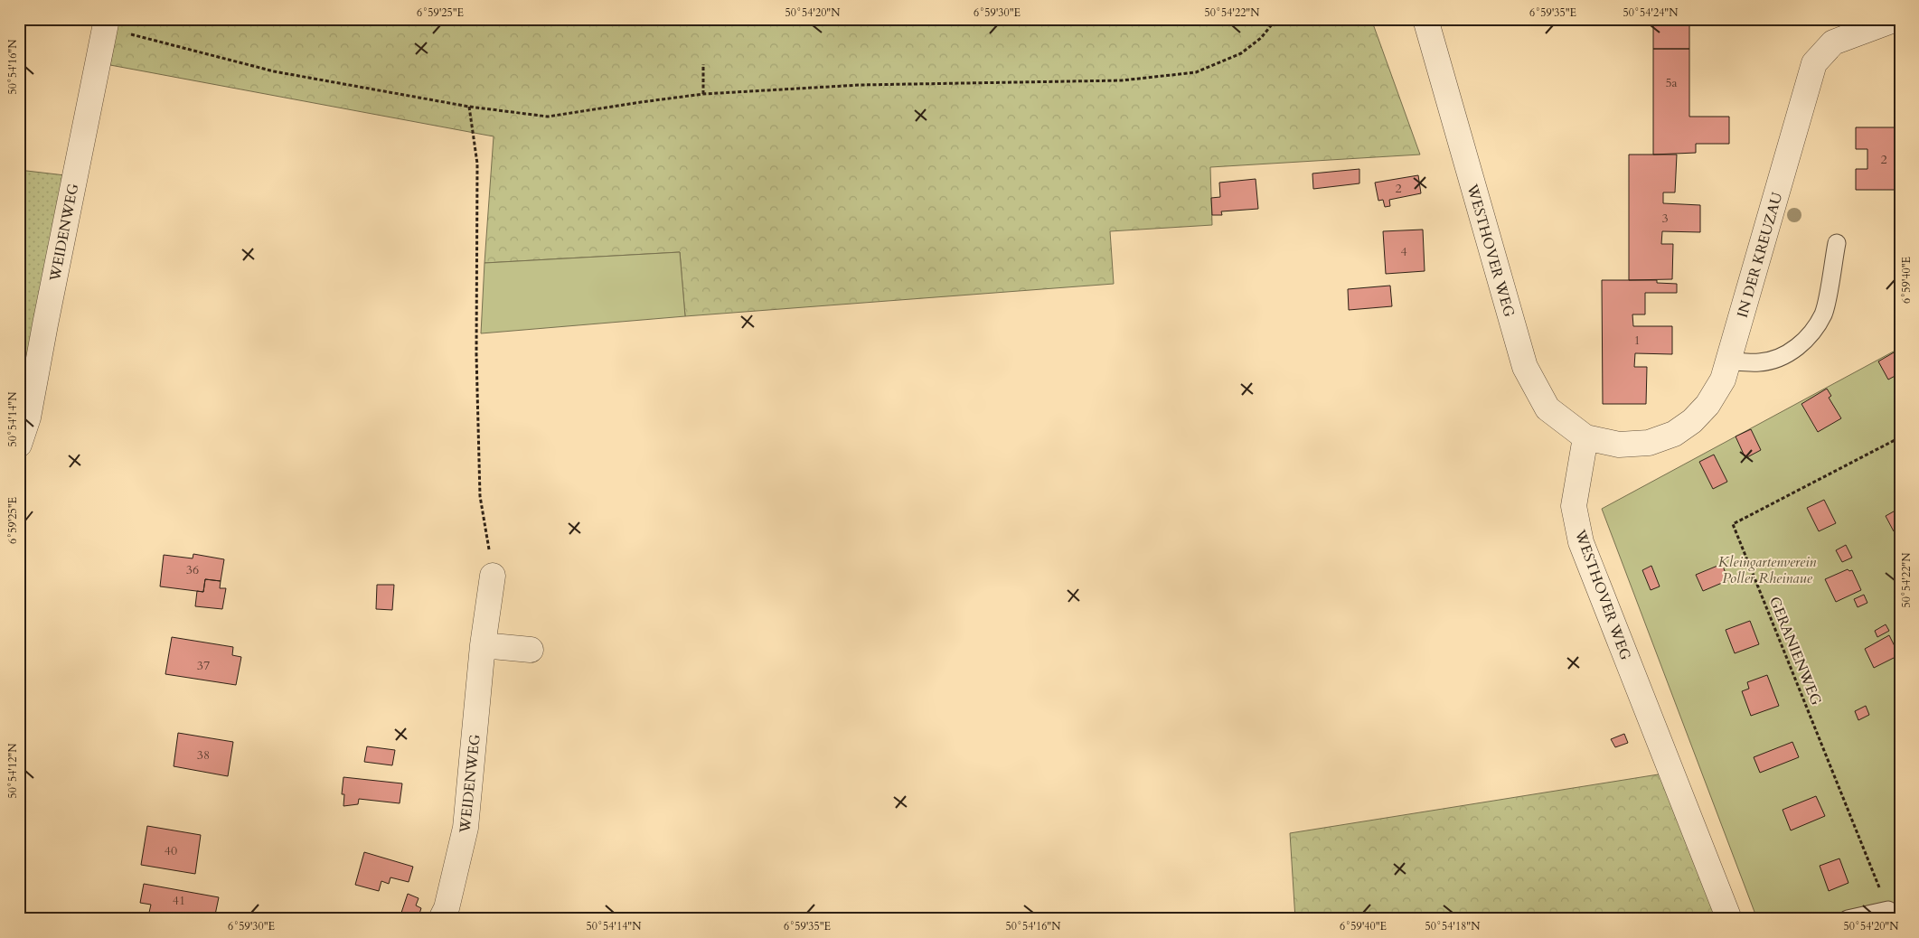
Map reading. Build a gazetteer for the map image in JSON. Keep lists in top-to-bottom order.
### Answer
{
  "streets": {
    "street": ["WEIDENWEG", "WESTHOVER WEG", "IN DER KREUZAU"],
    "path": ["GERANIENWEG"]
  },
  "crossings": [
    ["WESTHOVER WEG", "IN DER KREUZAU"]
  ],
  "parks": ["Kleingartenverein Poller Rheinaue"],
  "house_numbers": [
    "5a",
    "2",
    "2",
    "3",
    "4",
    "1",
    "36",
    "37",
    "38",
    "40",
    "41"
  ],
  "coordinates": [
    "6°59'25\"E",
    "50°54'20\"N",
    "6°59'30\"E",
    "50°54'22\"N",
    "6°59'35\"E",
    "50°54'24\"N",
    "50°54'16\"N",
    "6°59'40\"E",
    "50°54'14\"N",
    "50°54'12\"N",
    "50°54'18\"N"
  ]
}
